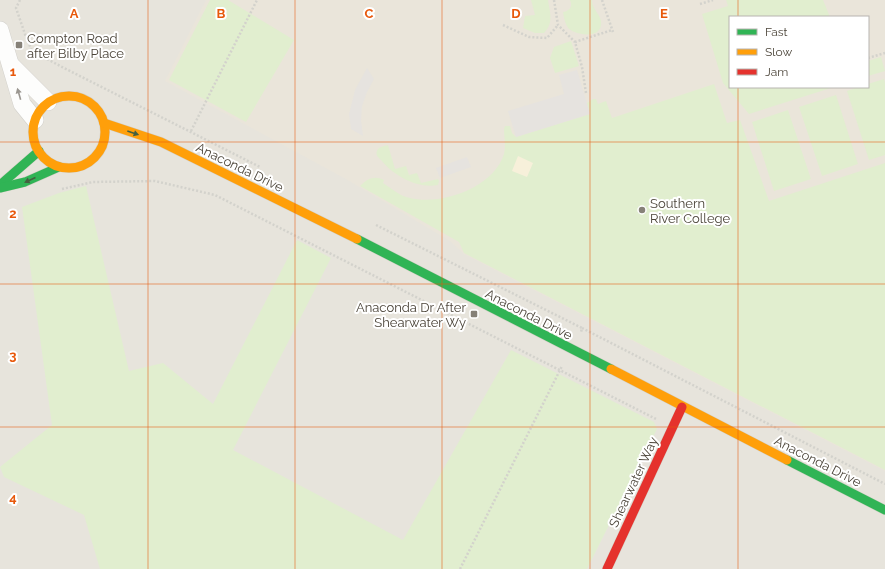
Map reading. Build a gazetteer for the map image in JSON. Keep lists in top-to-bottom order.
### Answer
{
  "streets": {
    "main road": ["Anaconda Drive", "Shearwater Way"]
  },
  "crossings": [
    ["Anaconda Drive", "Shearwater Way"]
  ],
  "places": {
    "transit": ["Compton Road after Bilby Place", "Anaconda Dr After Shearwater Wy"],
    "other": ["Southern River College"]
  },
  "legend": ["Fast", "Slow", "Jam"],
  "grid": {
    "columns": [
      "A",
      "B",
      "C",
      "D",
      "E"
    ],
    "rows": [
      "1",
      "2",
      "3",
      "4"
    ]
  }
}
